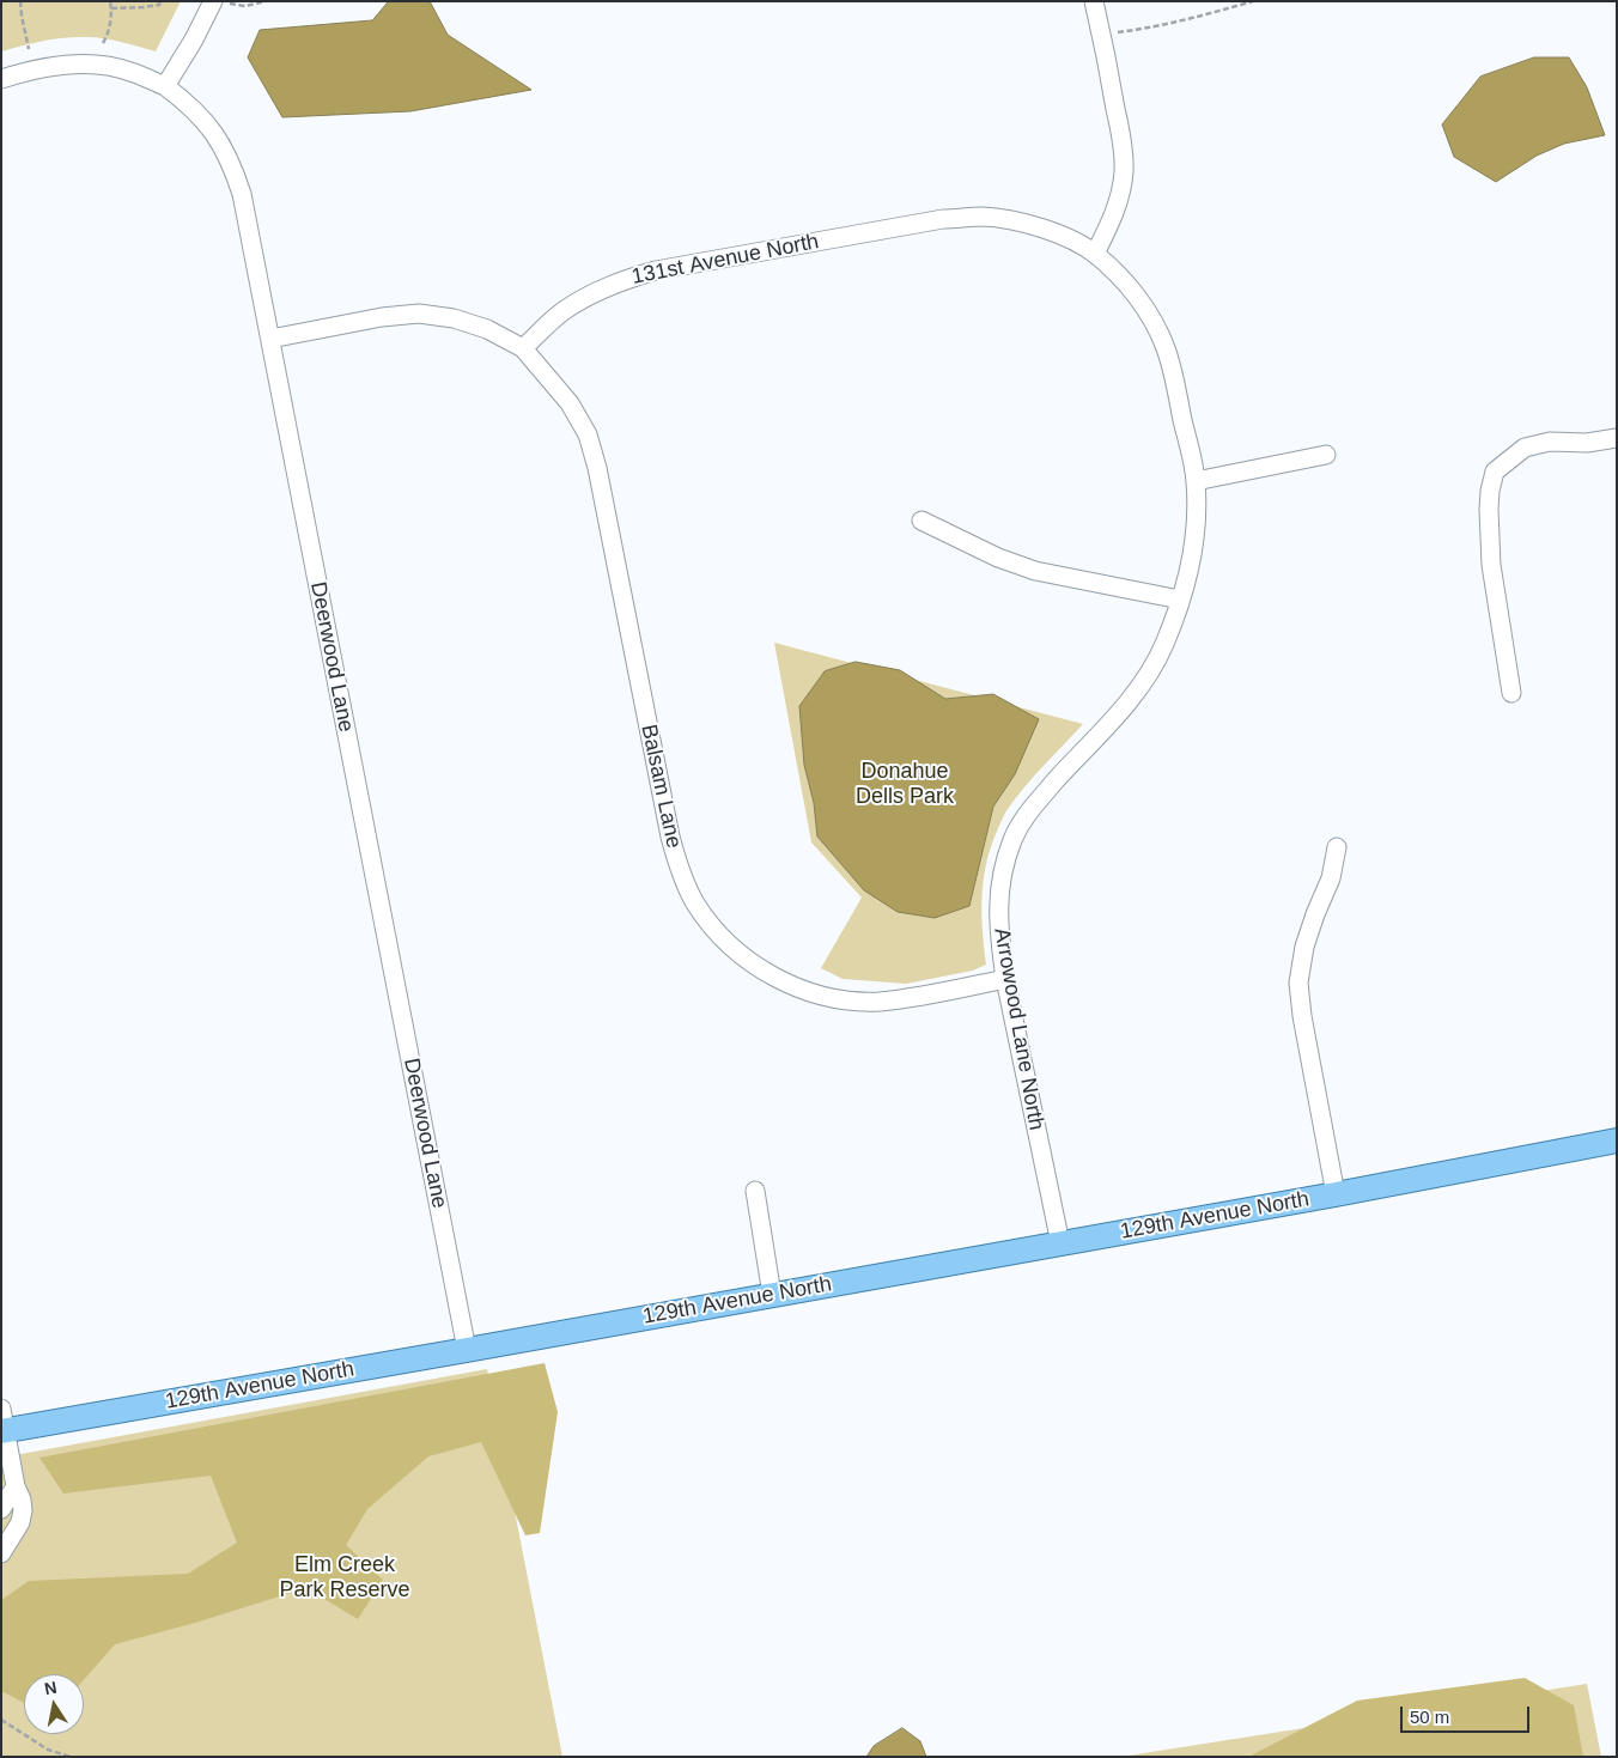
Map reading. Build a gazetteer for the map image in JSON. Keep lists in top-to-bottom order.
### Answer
{
  "streets": {
    "main road": ["129th Avenue North"],
    "street": [
      "131st Avenue North",
      "Deerwood Lane",
      "Balsam Lane",
      "Arrowood Lane North"
    ]
  },
  "crossings": [
    ["131st Avenue North", "Balsam Lane"],
    ["131st Avenue North", "Arrowood Lane North"],
    ["Deerwood Lane", "129th Avenue North"],
    ["Balsam Lane", "Arrowood Lane North"],
    ["Arrowood Lane North", "129th Avenue North"]
  ],
  "parks": ["Donahue Dells Park", "Elm Creek Park Reserve"],
  "scale_bar": "50 m",
  "north": "top"
}
